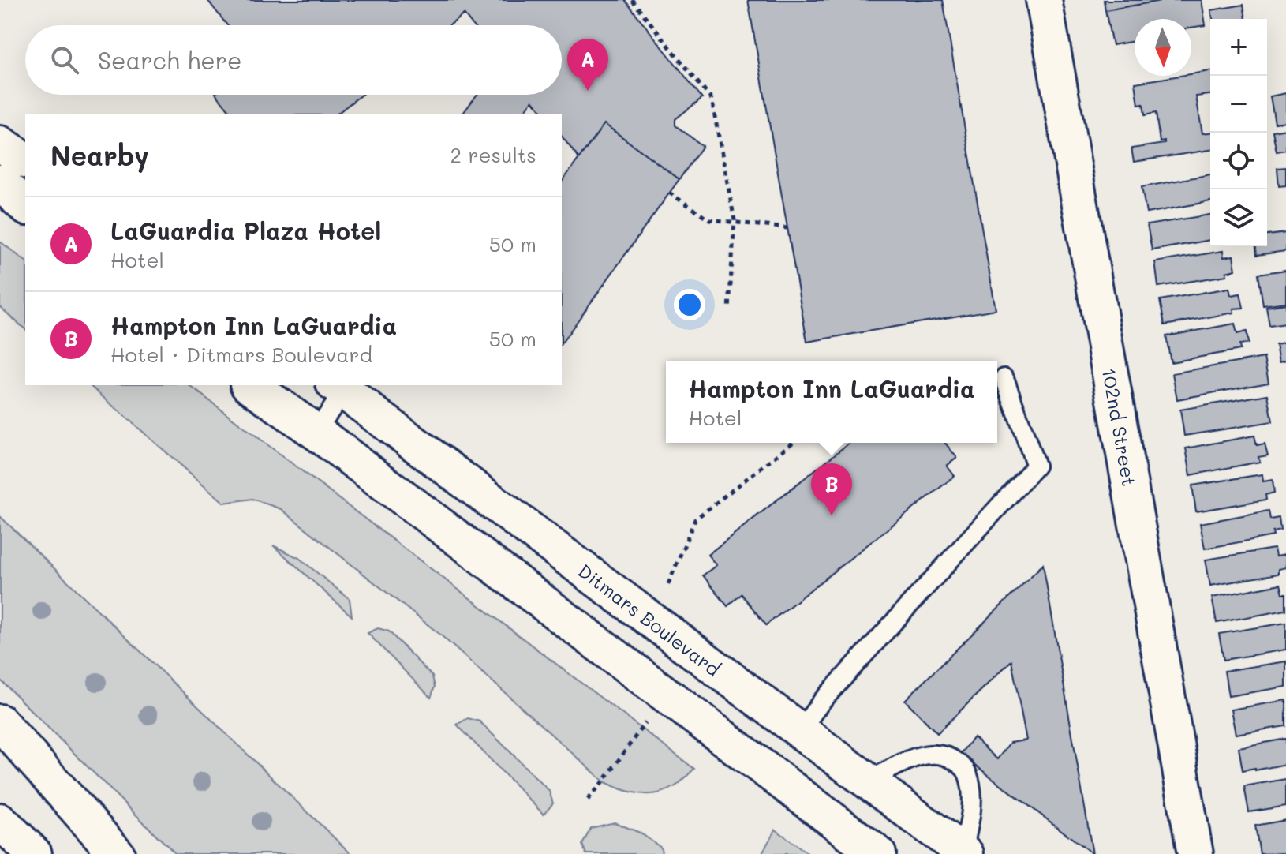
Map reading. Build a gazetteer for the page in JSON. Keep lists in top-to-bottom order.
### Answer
{
  "streets": {
    "main road": ["102nd Street", "Ditmars Boulevard"]
  },
  "north": "bottom",
  "page": {
    "map_buttons": ["+", "−"],
    "search": "Search here",
    "pins": ["A", "B"],
    "heading": ["Nearby", "2 results"],
    "list": [
      {
        "mark": "A",
        "name": "LaGuardia Plaza Hotel",
        "note": "Hotel",
        "value": "50 m"
      },
      {
        "mark": "B",
        "name": "Hampton Inn LaGuardia",
        "note": "Hotel · Ditmars Boulevard",
        "value": "50 m"
      }
    ],
    "popup": ["Hampton Inn LaGuardia", "Hotel"]
  }
}
